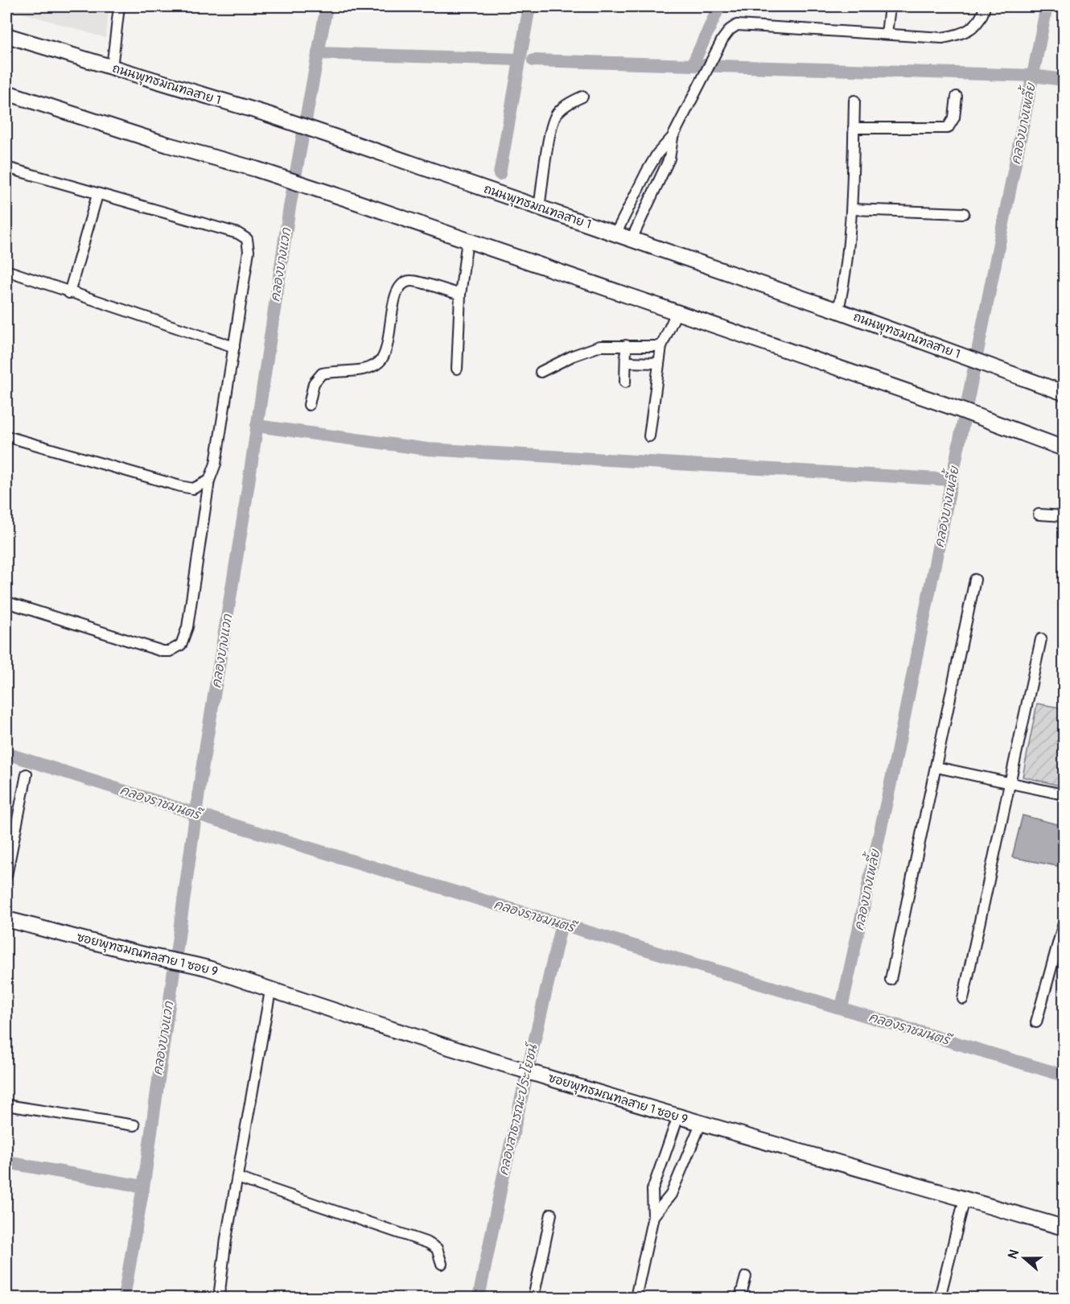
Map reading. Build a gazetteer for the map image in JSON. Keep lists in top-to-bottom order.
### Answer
{
  "streets": {
    "main road": ["ถนนพุทธมณฑลสาย 1", "ซอยพุทธมณฑลสาย 1 ซอย 9"]
  },
  "water": [
    "คลองบางเพลี้ย",
    "คลองบางแวก",
    "คลองราชมนตรี",
    "คลองสาธารณะประโยชน์"
  ],
  "north": "left"
}
